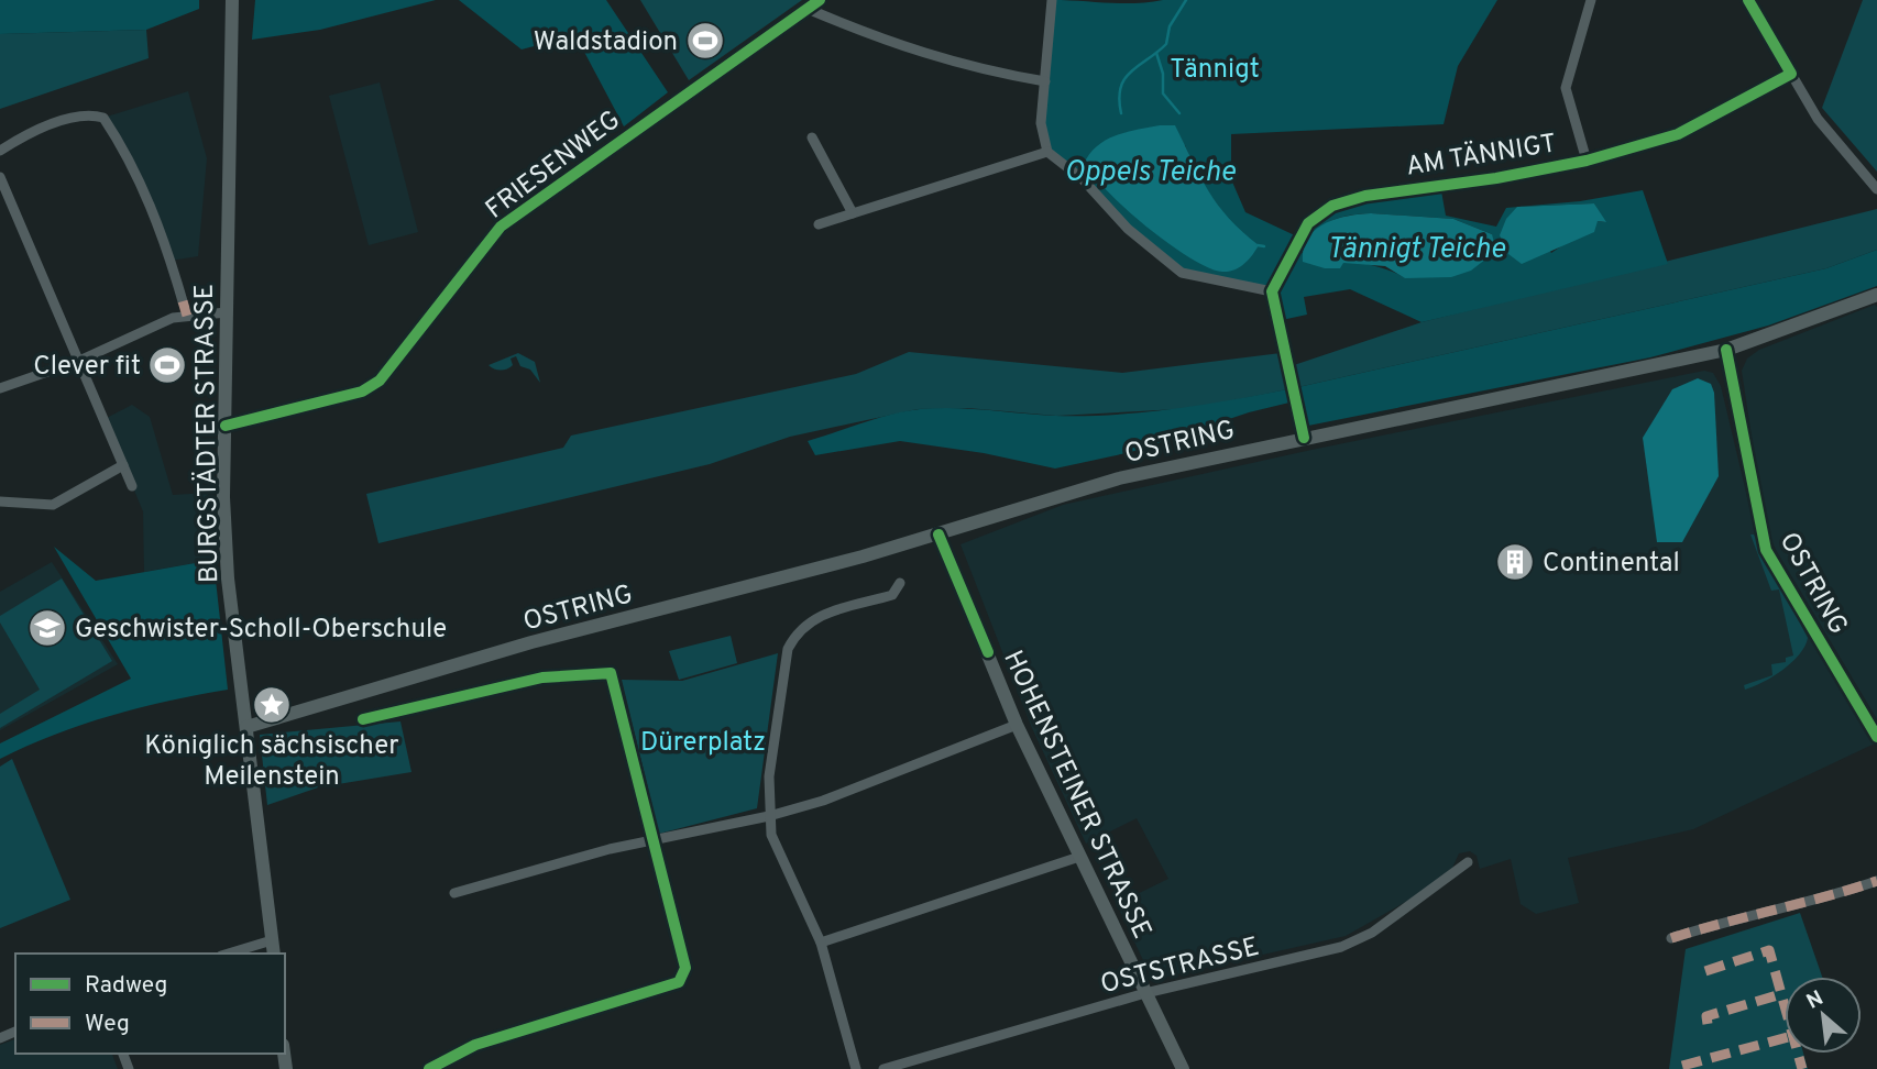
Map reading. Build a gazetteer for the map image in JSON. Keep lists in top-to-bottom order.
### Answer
{
  "streets": {
    "main road": ["BURGSTÄDTER STRASSE", "OSTRING", "HOHENSTEINER STRASSE"],
    "street": ["AM TÄNNIGT", "FRIESENWEG", "OSTSTRASSE"]
  },
  "crossings": [
    ["FRIESENWEG", "BURGSTÄDTER STRASSE"],
    ["BURGSTÄDTER STRASSE", "OSTRING"],
    ["OSTRING", "HOHENSTEINER STRASSE"],
    ["HOHENSTEINER STRASSE", "OSTSTRASSE"]
  ],
  "water": ["Oppels Teiche", "Tännigt Teiche"],
  "parks": ["Tännigt", "Dürerplatz"],
  "places": {
    "sports": ["Waldstadion", "Clever fit"],
    "building": ["Continental"],
    "school or university": ["Geschwister-Scholl-Oberschule"],
    "place": ["Königlich sächsischer Meilenstein"]
  },
  "legend": ["Radweg", "Weg"],
  "north": "top left"
}
